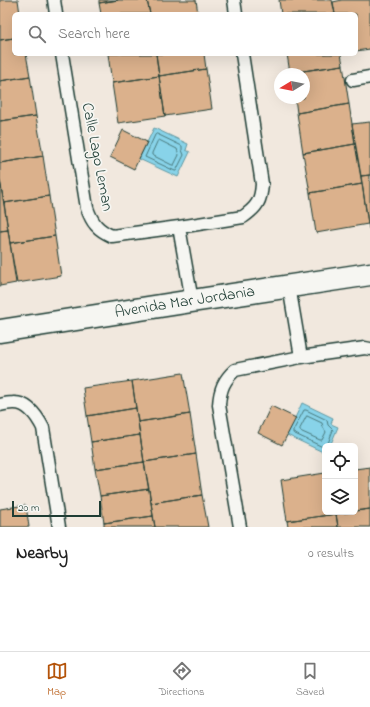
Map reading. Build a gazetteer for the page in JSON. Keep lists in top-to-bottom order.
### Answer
{
  "streets": {
    "street": ["Avenida Mar Jordania"],
    "lane": ["Calle Lago Leman"]
  },
  "scale_bar": "20 m",
  "north": "left",
  "page": {
    "search": "Search here",
    "scale": "20 m",
    "heading": ["Nearby", "0 results"],
    "nav": ["Map", "Directions", "Saved"]
  }
}
